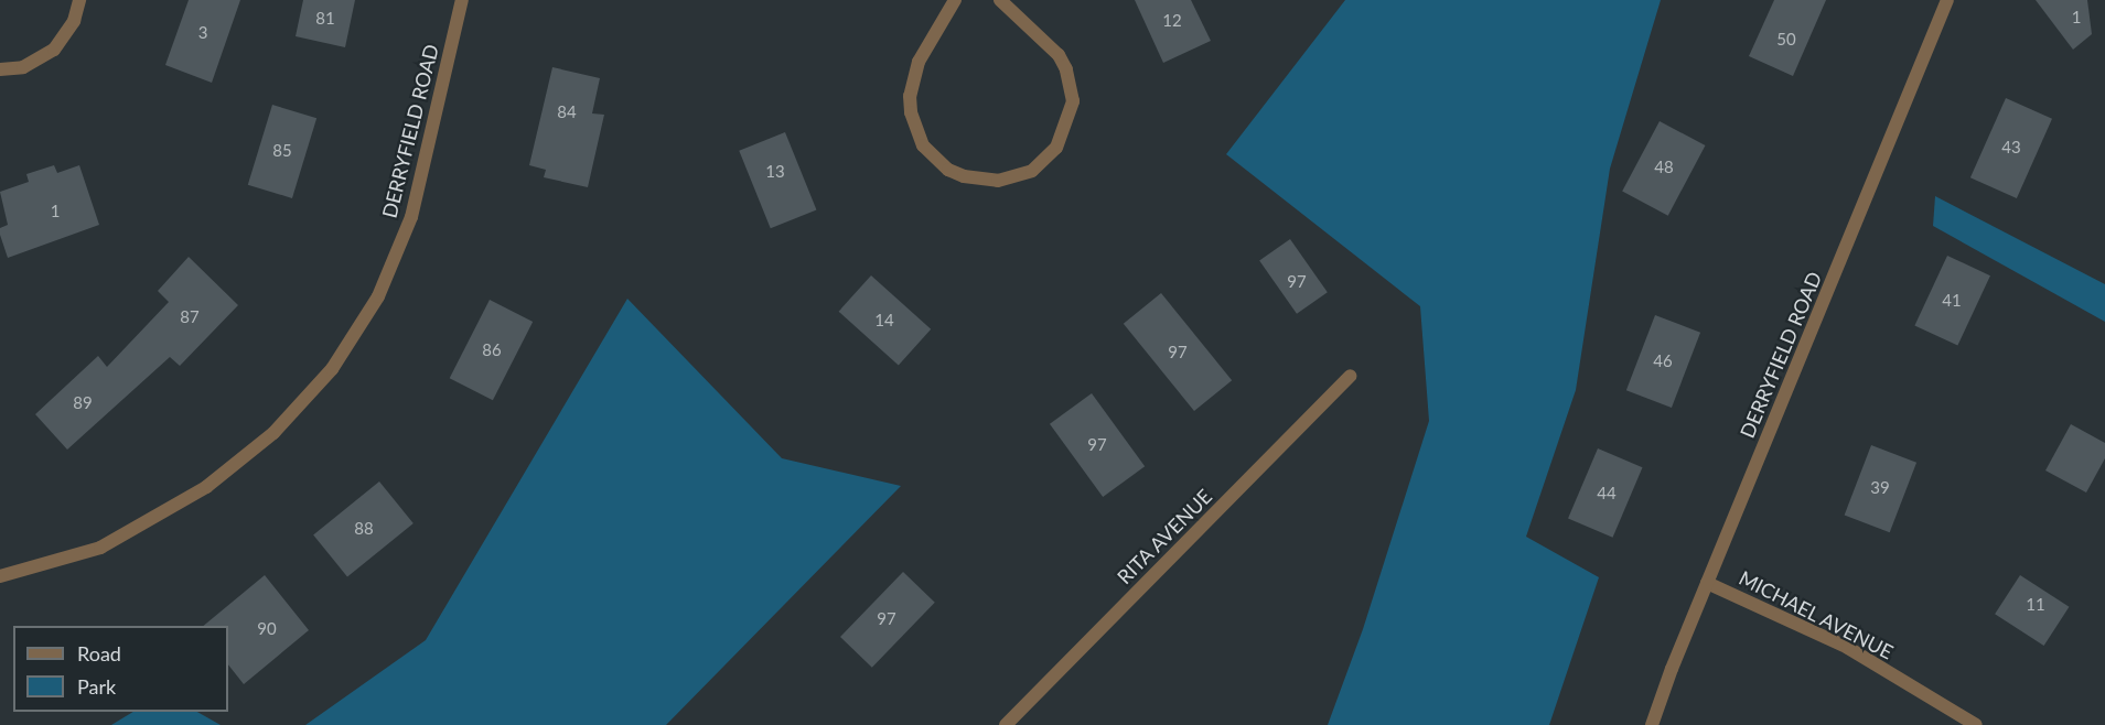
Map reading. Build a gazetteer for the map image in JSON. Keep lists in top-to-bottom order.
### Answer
{
  "streets": {
    "street": ["DERRYFIELD ROAD", "RITA AVENUE", "MICHAEL AVENUE"]
  },
  "crossings": [
    ["DERRYFIELD ROAD", "MICHAEL AVENUE"]
  ],
  "house_numbers": [
    "1",
    "81",
    "12",
    "3",
    "50",
    "84",
    "43",
    "85",
    "48",
    "13",
    "1",
    "97",
    "41",
    "87",
    "14",
    "86",
    "97",
    "46",
    "89",
    "97",
    "39",
    "44",
    "88",
    "11",
    "97",
    "90"
  ],
  "legend": ["Road", "Park"]
}
